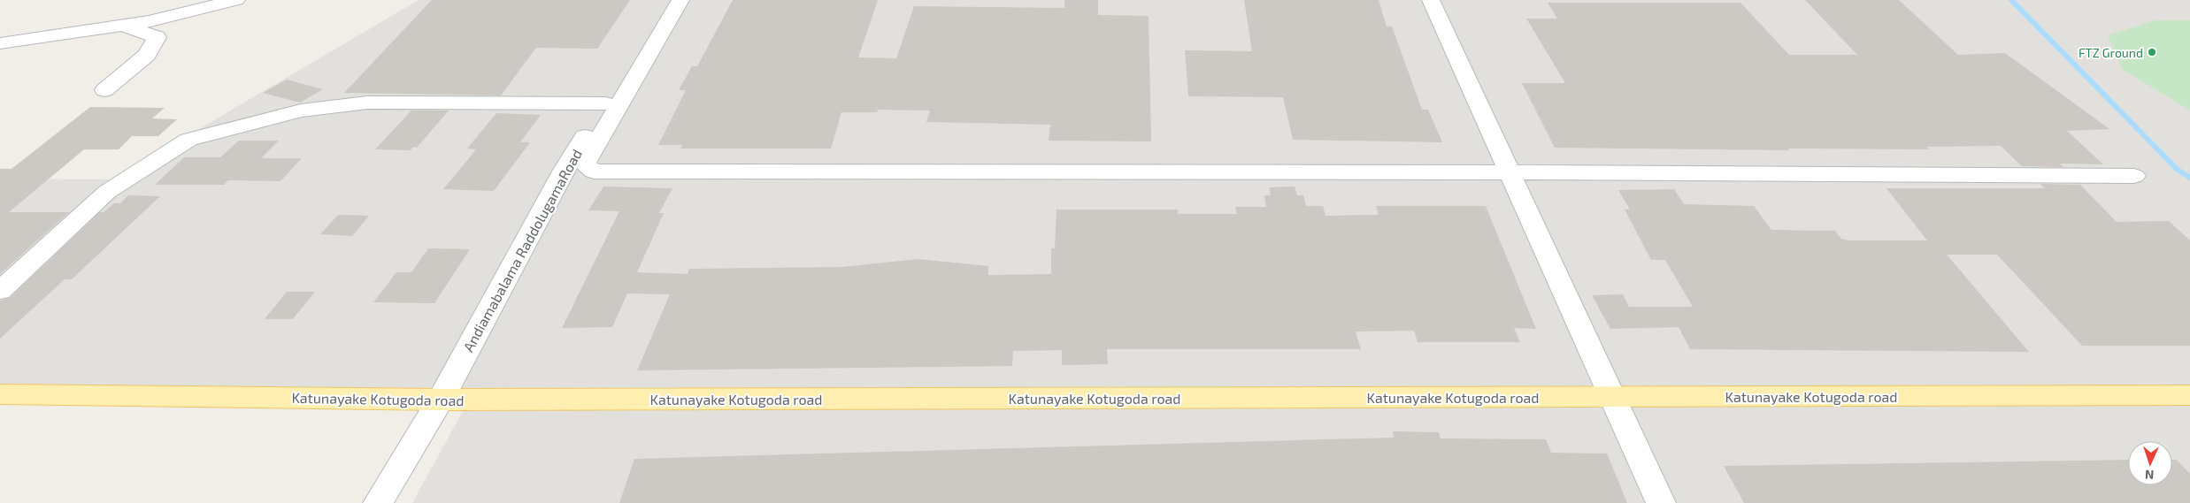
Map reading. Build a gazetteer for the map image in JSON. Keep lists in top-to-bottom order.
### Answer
{
  "streets": {
    "main road": ["Katunayake Kotugoda road"],
    "street": ["Andiamabalama RaddolugamaRoad"]
  },
  "crossings": [
    ["Andiamabalama RaddolugamaRoad", "Katunayake Kotugoda road"]
  ],
  "places": ["FTZ Ground"],
  "north": "bottom"
}
